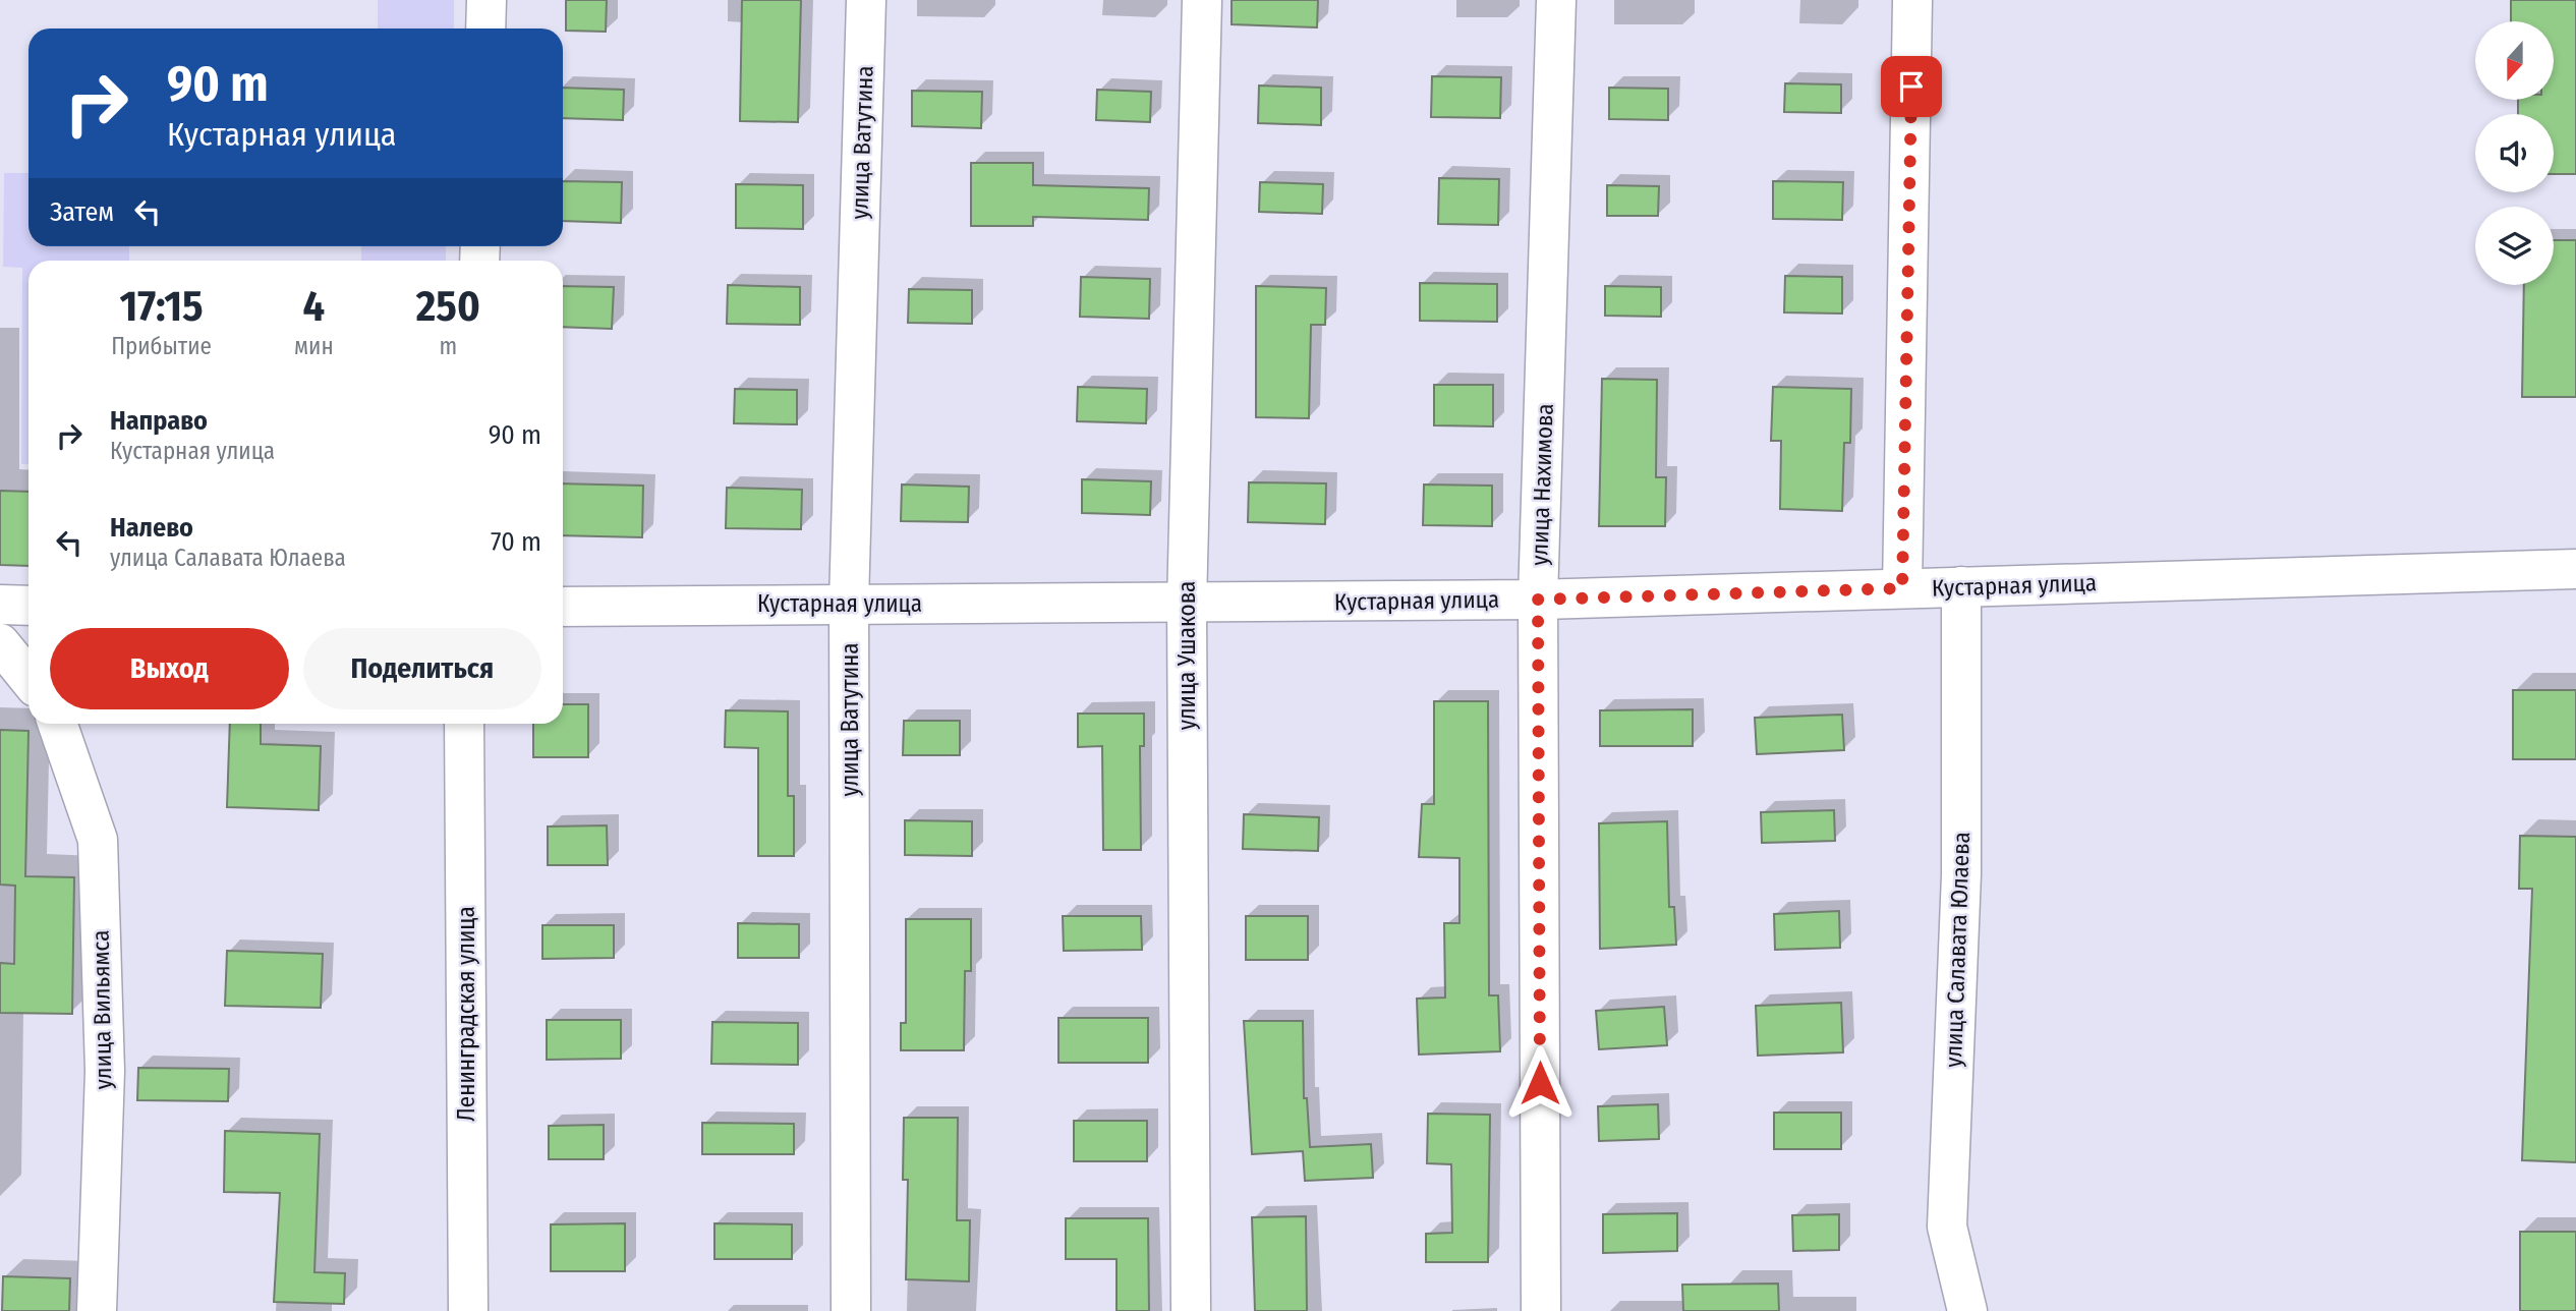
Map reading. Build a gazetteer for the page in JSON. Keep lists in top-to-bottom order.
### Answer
{
  "streets": {
    "street": [
      "улица Ватутина",
      "улица Нахимова",
      "Кустарная улица",
      "улица Ушакова",
      "улица Салавата Юлаева",
      "улица Вильямса",
      "Ленинградская улица"
    ]
  },
  "crossings": [
    ["улица Ватутина", "Кустарная улица"],
    ["улица Нахимова", "Кустарная улица"],
    ["Кустарная улица", "улица Ушакова"],
    ["Кустарная улица", "улица Салавата Юлаева"]
  ],
  "north": "bottom",
  "page": {
    "turn": ["90 m", "Кустарная улица"],
    "then": "Затем",
    "eta": [
      "17:15",
      "Прибытие",
      "4",
      "мин",
      "250",
      "m"
    ],
    "list": [
      {
        "name": "Направо",
        "note": "Кустарная улица",
        "value": "90 m"
      },
      {
        "name": "Налево",
        "note": "улица Салавата Юлаева",
        "value": "70 m"
      }
    ],
    "buttons": ["Выход", "Поделиться"]
  }
}
